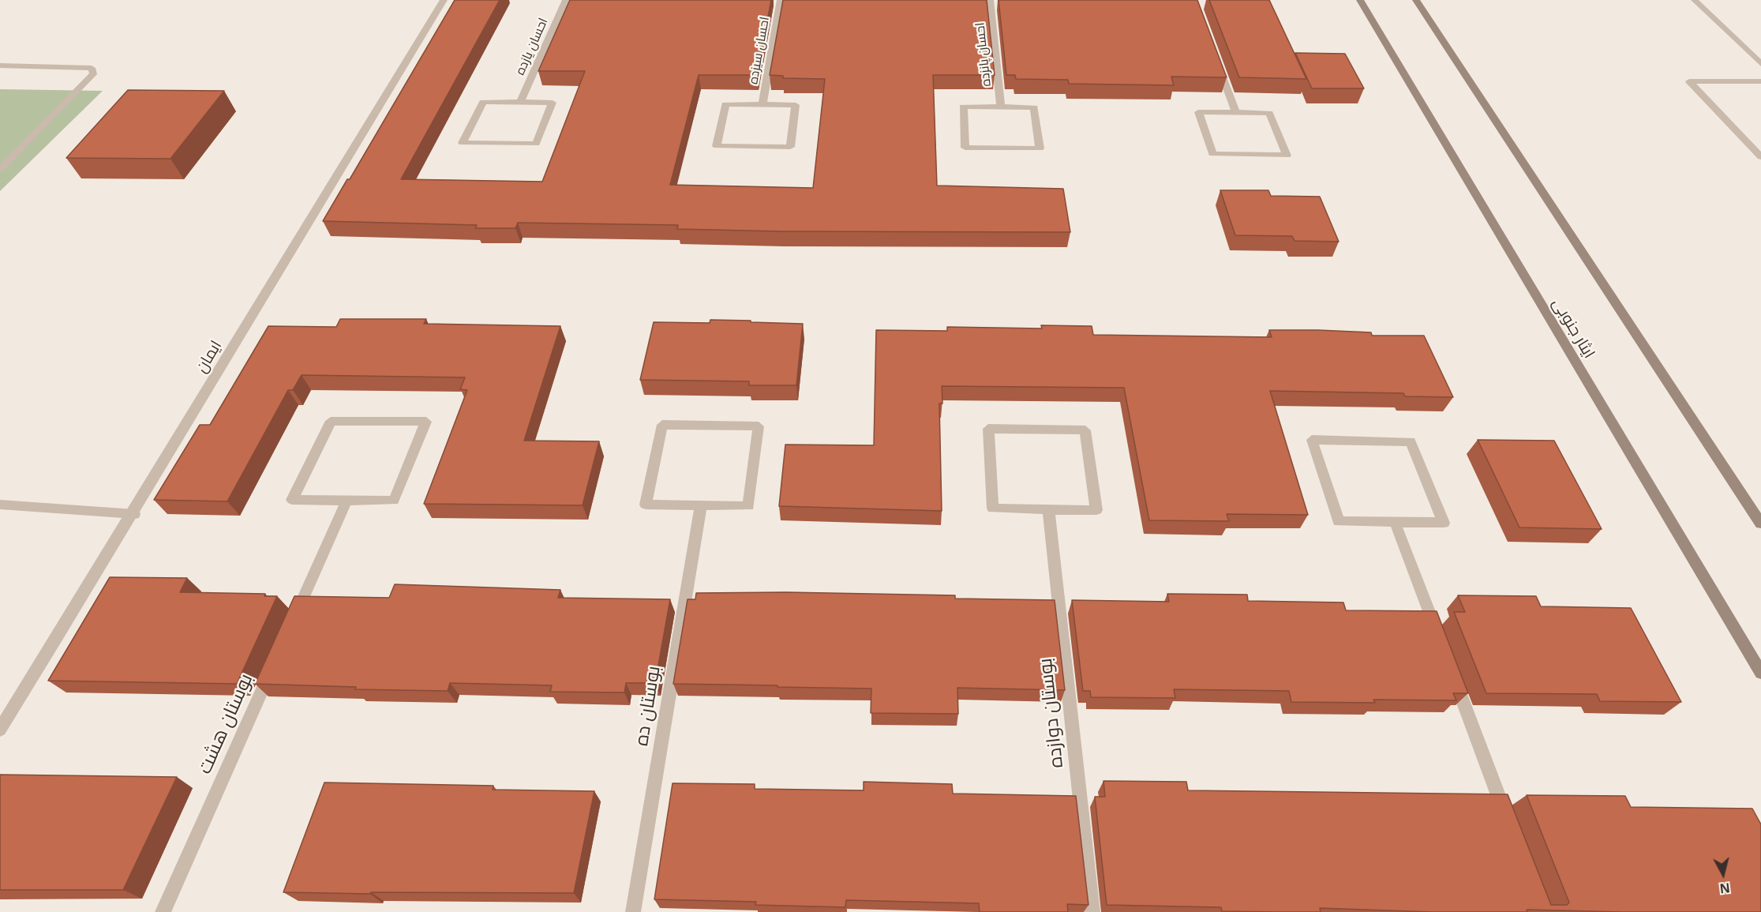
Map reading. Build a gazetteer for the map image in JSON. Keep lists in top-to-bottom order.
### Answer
{
  "streets": {
    "main road": ["ایثار جنوبی"],
    "street": [
      "احسان یازده",
      "احسان سیزده",
      "احسان پانزده",
      "ایمان",
      "بوستان ده",
      "بوستان دوازده",
      "بوستان هشت"
    ]
  },
  "north": "bottom"
}
